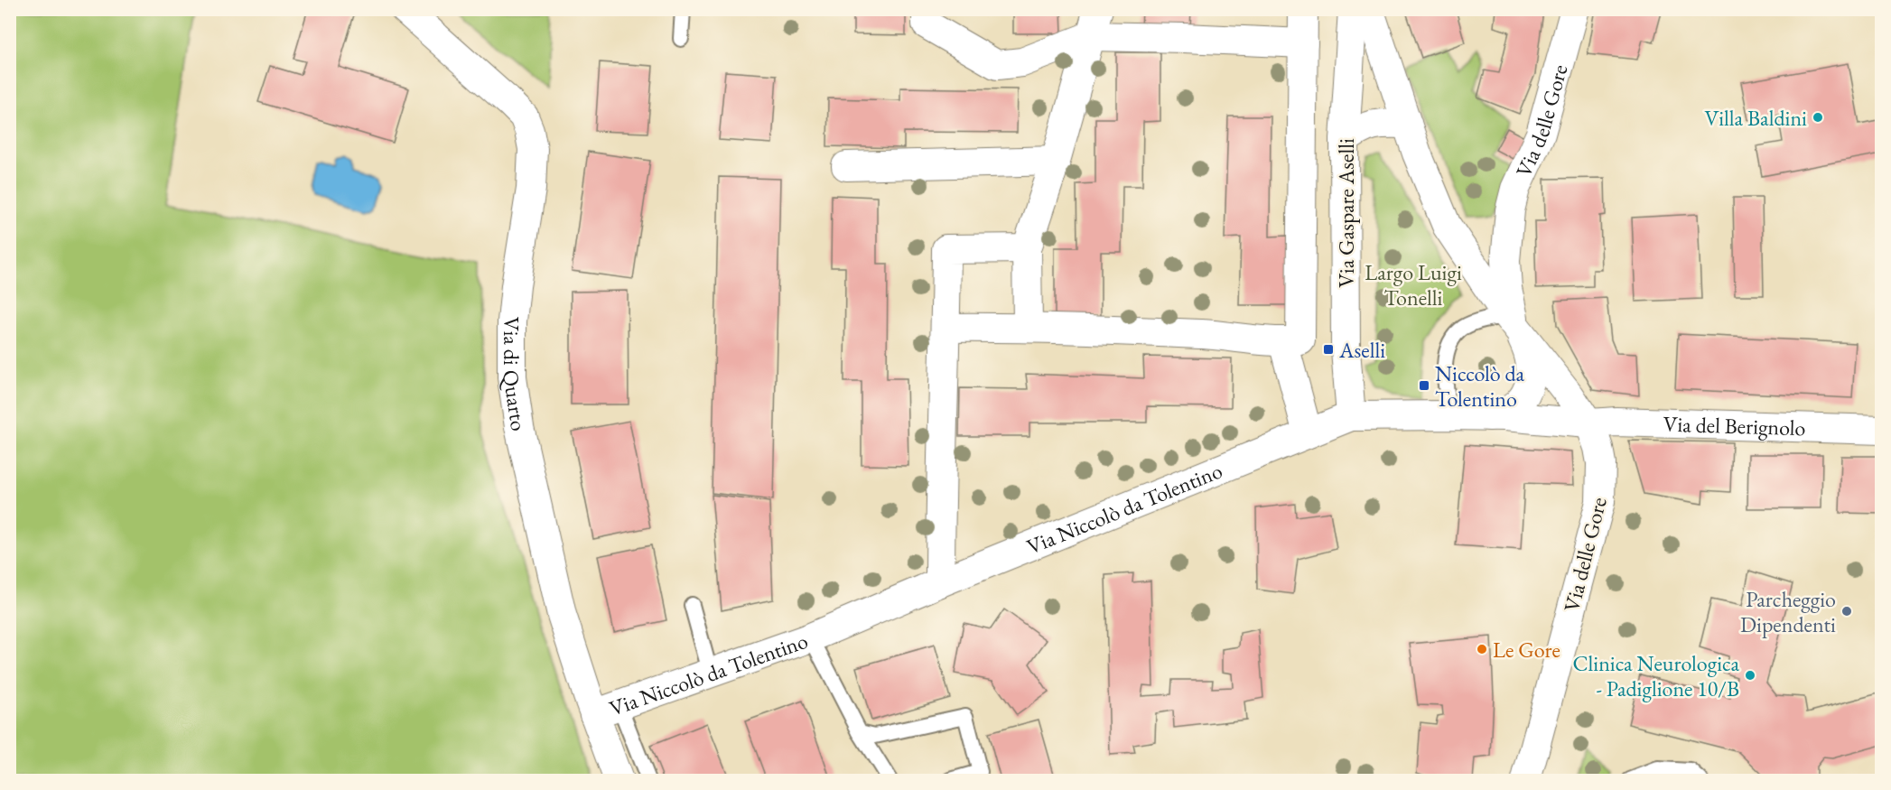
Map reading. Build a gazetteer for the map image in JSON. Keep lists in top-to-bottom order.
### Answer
{
  "streets": {
    "street": [
      "Via delle Gore",
      "Via Gaspare Aselli",
      "Via di Quarto",
      "Via del Berignolo",
      "Via Niccolò da Tolentino"
    ]
  },
  "crossings": [
    ["Via delle Gore", "Via del Berignolo"],
    ["Via delle Gore", "Via Niccolò da Tolentino"],
    ["Via Gaspare Aselli", "Via Niccolò da Tolentino"],
    ["Via di Quarto", "Via Niccolò da Tolentino"]
  ],
  "parks": ["Largo Luigi Tonelli"],
  "places": {
    "other": [
      "Villa Baldini",
      "Parcheggio Dipendenti",
      "Le Gore",
      "Clinica Neurologica - Padiglione 10/B"
    ],
    "transit": ["Aselli", "Niccolò da Tolentino"]
  }
}
